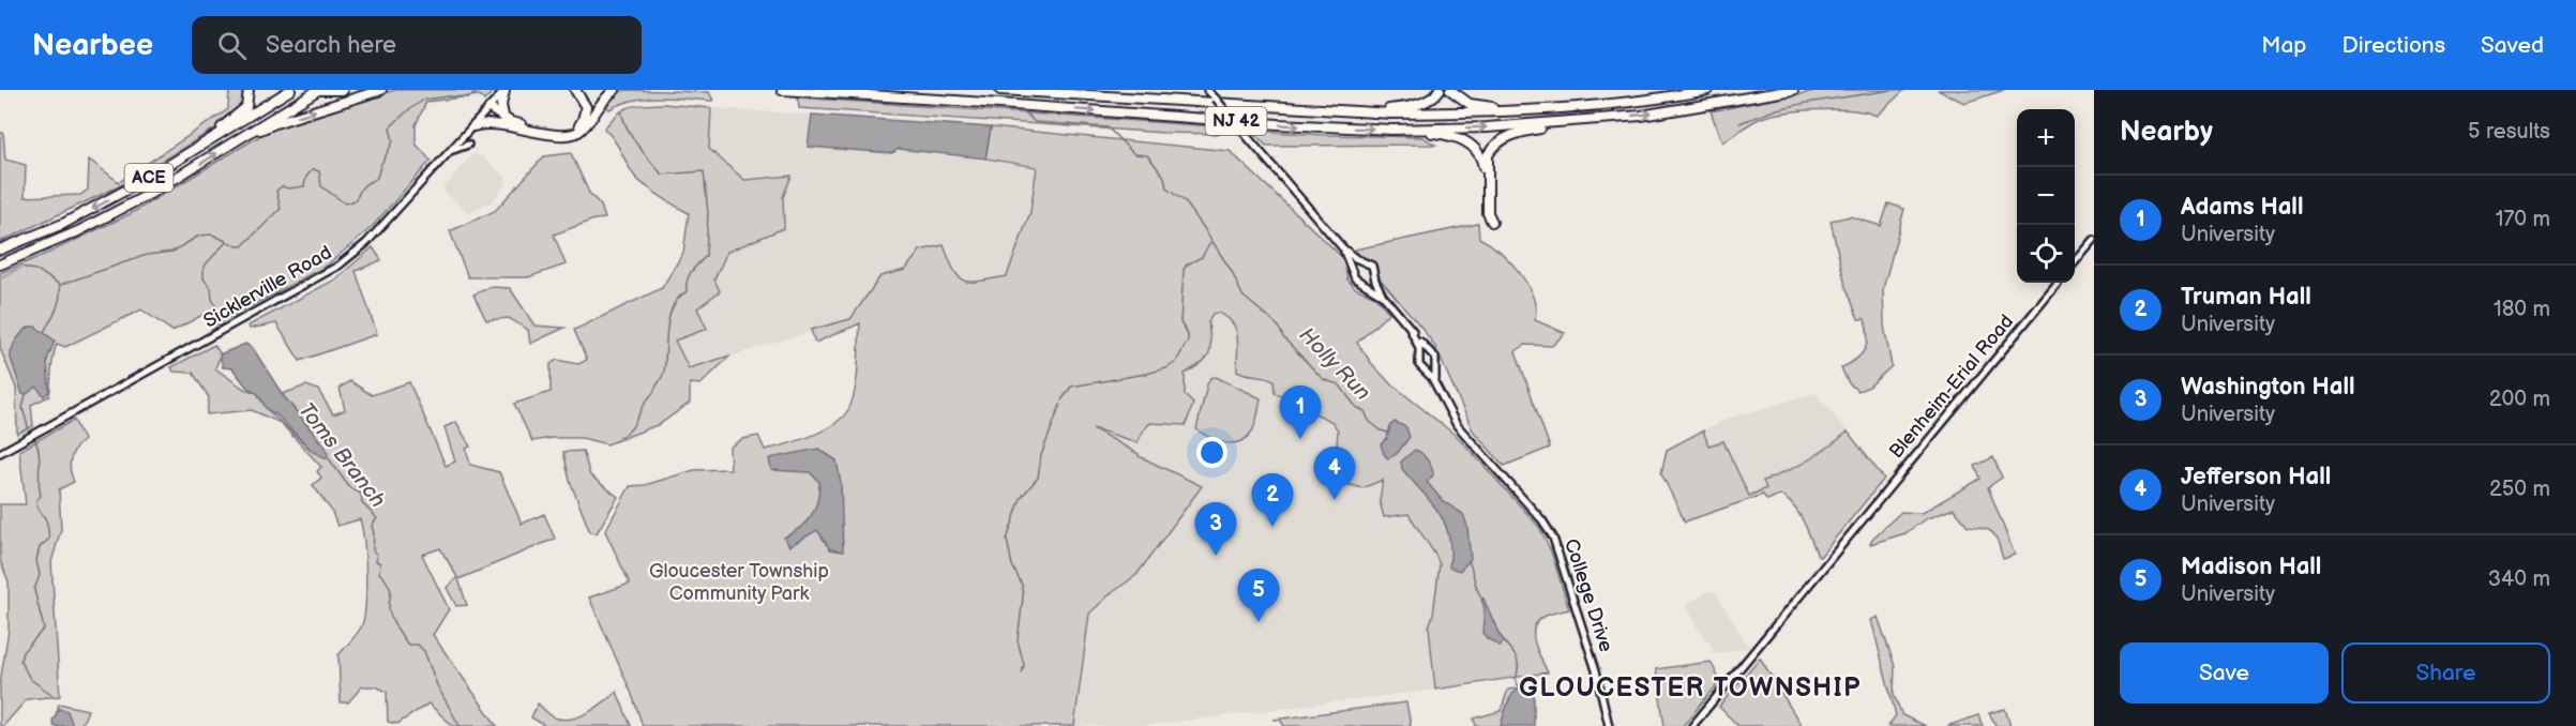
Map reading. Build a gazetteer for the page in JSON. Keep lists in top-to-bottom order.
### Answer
{
  "streets": {
    "highway": ["NJ 42", "ACE"],
    "main road": ["Sicklerville Road", "Blenheim-Erial Road", "College Drive"]
  },
  "districts": ["GLOUCESTER TOWNSHIP"],
  "water": ["Holly Run", "Toms Branch"],
  "parks": ["Gloucester Township Community Park"],
  "page": {
    "header": "Nearbee",
    "search": "Search here",
    "nav": ["Map", "Directions", "Saved"],
    "heading": ["Nearby", "5 results"],
    "map_buttons": ["+", "−"],
    "list": [
      {
        "mark": "1",
        "name": "Adams Hall",
        "note": "University",
        "value": "170 m"
      },
      {
        "mark": "2",
        "name": "Truman Hall",
        "note": "University",
        "value": "180 m"
      },
      {
        "mark": "3",
        "name": "Washington Hall",
        "note": "University",
        "value": "200 m"
      },
      {
        "mark": "4",
        "name": "Jefferson Hall",
        "note": "University",
        "value": "250 m"
      },
      {
        "mark": "5",
        "name": "Madison Hall",
        "note": "University",
        "value": "340 m"
      }
    ],
    "pins": [
      "1",
      "4",
      "2",
      "3",
      "5"
    ],
    "buttons": ["Save", "Share"]
  }
}
